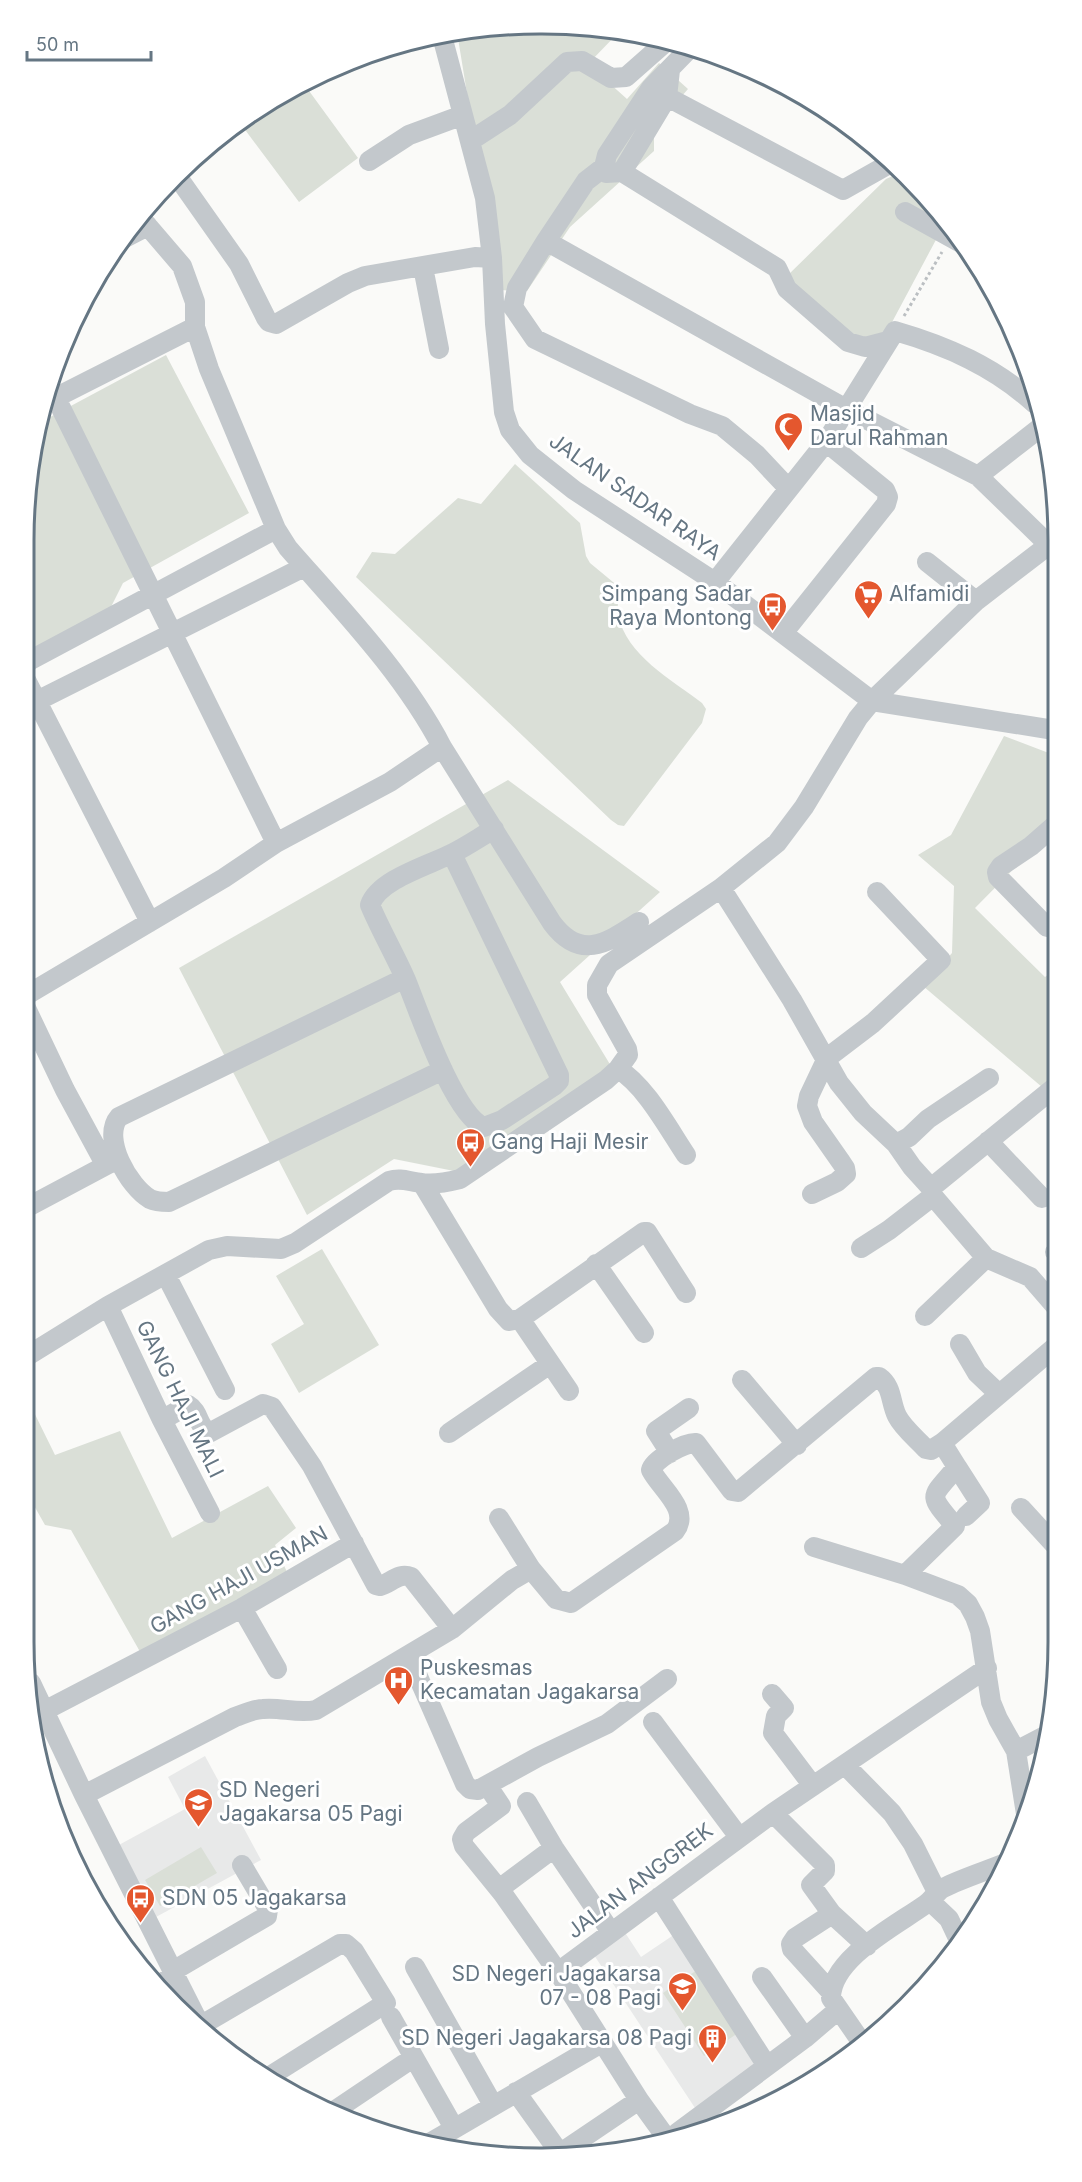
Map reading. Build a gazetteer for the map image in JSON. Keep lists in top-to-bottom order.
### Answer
{
  "streets": {
    "street": [
      "JALAN SADAR RAYA",
      "GANG HAJI MALI",
      "GANG HAJI USMAN",
      "JALAN ANGGREK"
    ]
  },
  "places": {
    "mosque": ["Masjid Darul Rahman"],
    "supermarket": ["Alfamidi"],
    "bus stop": ["Simpang Sadar Raya Montong", "Gang Haji Mesir", "SDN 05 Jagakarsa"],
    "hospital": ["Puskesmas Kecamatan Jagakarsa"],
    "school or university": ["SD Negeri Jagakarsa 05 Pagi", "SD Negeri Jagakarsa 07 - 08 Pagi"],
    "building": ["SD Negeri Jagakarsa 08 Pagi"]
  },
  "scale_bar": "50 m"
}
